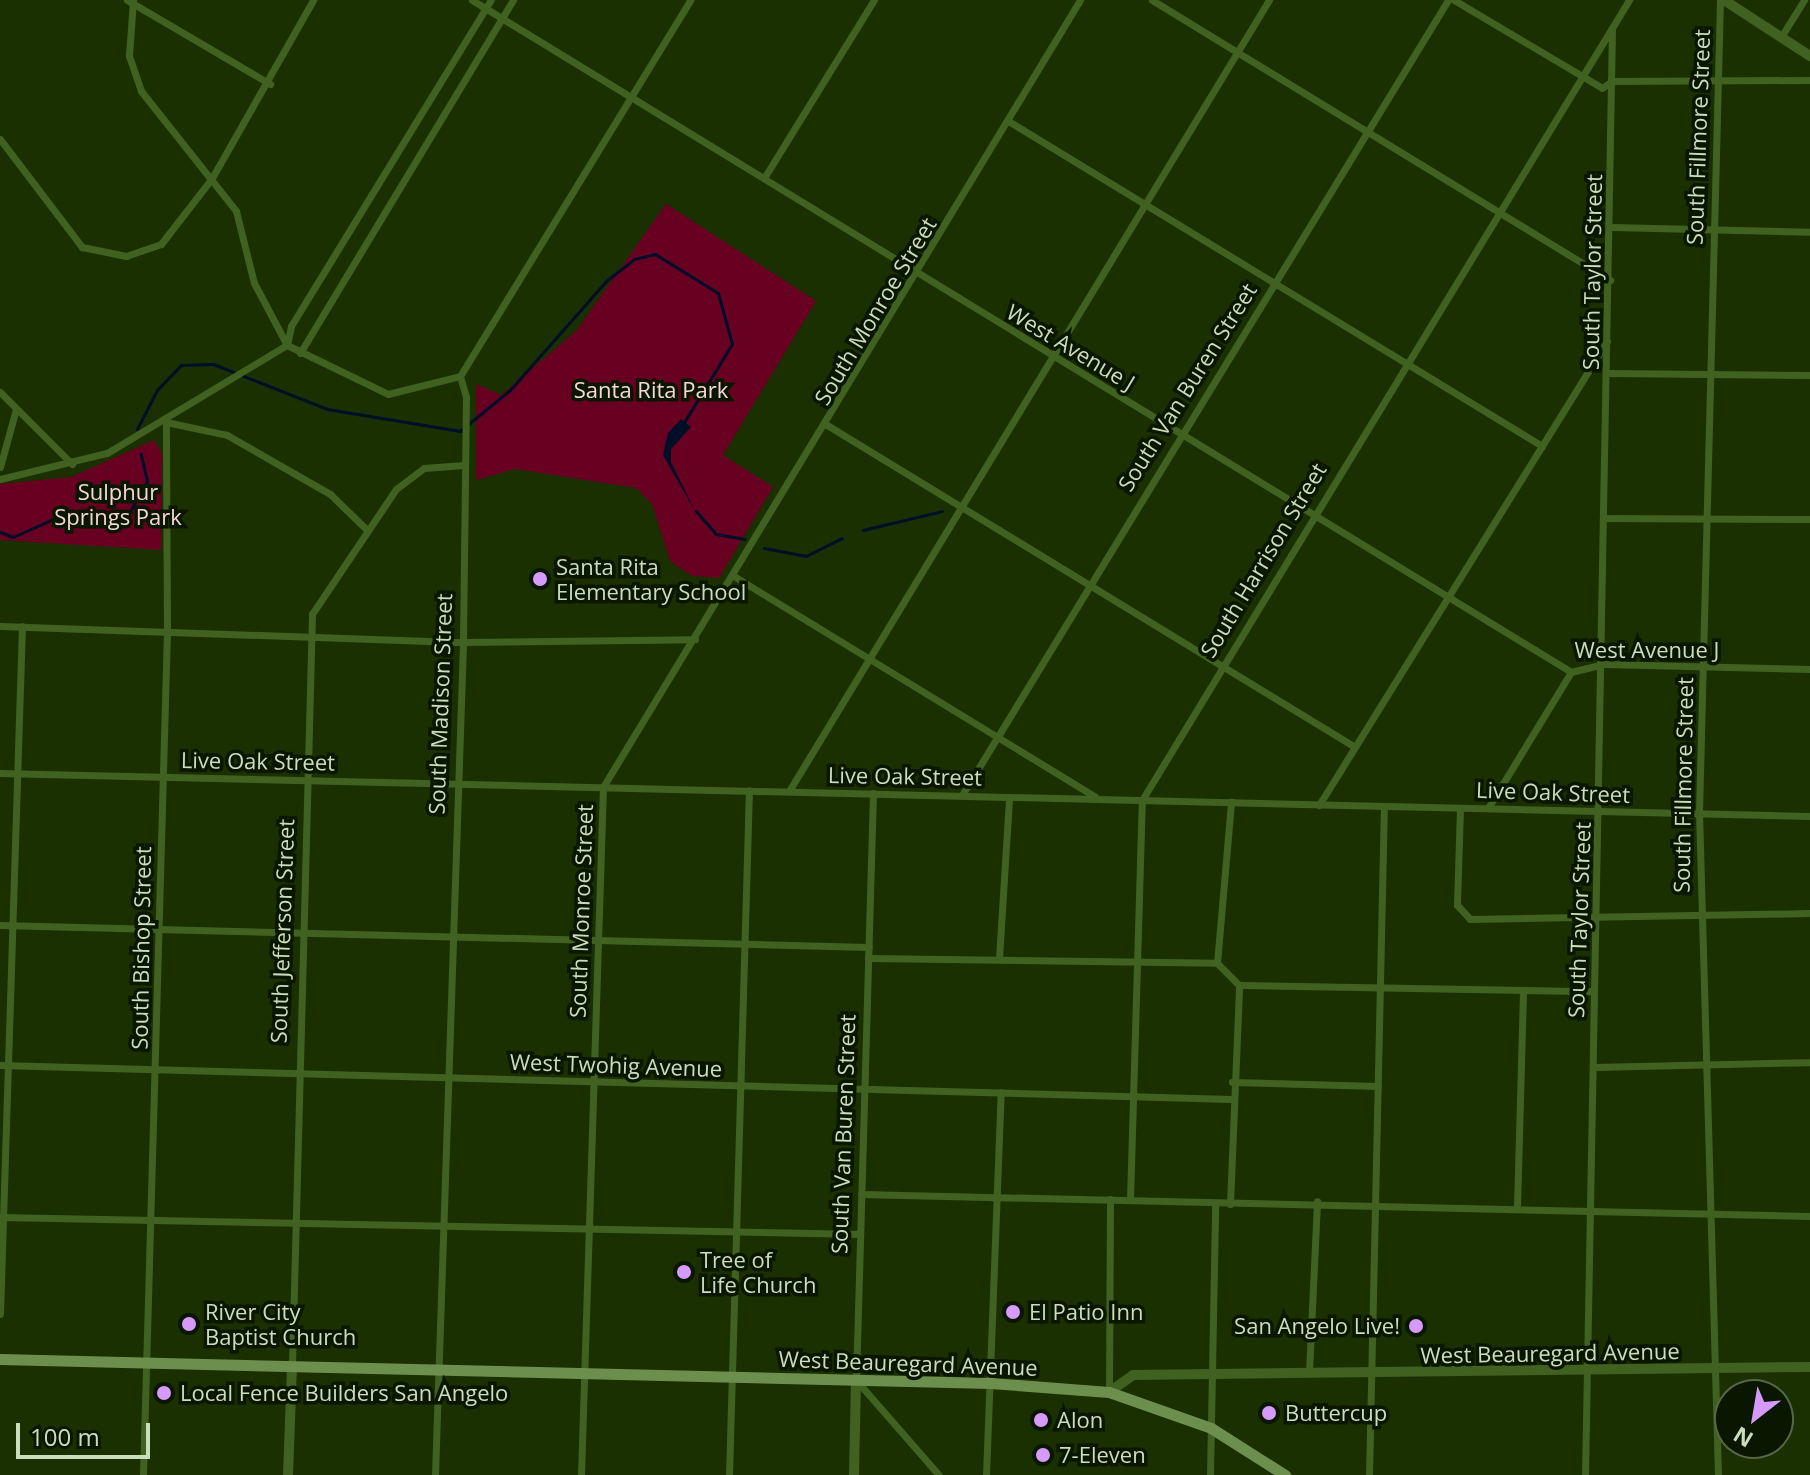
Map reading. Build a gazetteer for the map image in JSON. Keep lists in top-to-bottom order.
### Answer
{
  "streets": {
    "main road": ["West Beauregard Avenue"],
    "street": [
      "South Fillmore Street",
      "South Taylor Street",
      "South Monroe Street",
      "West Avenue J",
      "South Van Buren Street",
      "South Harrison Street",
      "South Madison Street",
      "Live Oak Street",
      "South Jefferson Street",
      "South Bishop Street",
      "West Twohig Avenue"
    ]
  },
  "crossings": [
    ["South Fillmore Street", "West Avenue J"],
    ["South Fillmore Street", "Live Oak Street"],
    ["South Fillmore Street", "West Beauregard Avenue"],
    ["South Taylor Street", "West Avenue J"],
    ["South Taylor Street", "South Harrison Street"],
    ["South Taylor Street", "Live Oak Street"],
    ["South Taylor Street", "West Beauregard Avenue"],
    ["South Monroe Street", "West Avenue J"],
    ["South Monroe Street", "Live Oak Street"],
    ["South Monroe Street", "West Twohig Avenue"],
    ["South Monroe Street", "West Beauregard Avenue"],
    ["West Avenue J", "South Van Buren Street"],
    ["West Avenue J", "South Harrison Street"],
    ["South Van Buren Street", "Live Oak Street"],
    ["South Van Buren Street", "West Twohig Avenue"],
    ["South Van Buren Street", "West Beauregard Avenue"],
    ["South Harrison Street", "Live Oak Street"],
    ["South Harrison Street", "West Twohig Avenue"],
    ["South Madison Street", "Live Oak Street"],
    ["South Madison Street", "South Jefferson Street"],
    ["South Madison Street", "West Twohig Avenue"],
    ["South Madison Street", "West Beauregard Avenue"],
    ["Live Oak Street", "South Jefferson Street"],
    ["Live Oak Street", "South Bishop Street"],
    ["South Jefferson Street", "West Twohig Avenue"],
    ["South Jefferson Street", "West Beauregard Avenue"],
    ["South Bishop Street", "West Twohig Avenue"],
    ["South Bishop Street", "West Beauregard Avenue"]
  ],
  "parks": ["Santa Rita Park", "Sulphur Springs Park"],
  "places": [
    "Santa Rita Elementary School",
    "Tree of Life Church",
    "El Patio Inn",
    "River City Baptist Church",
    "San Angelo Live!",
    "Local Fence Builders San Angelo",
    "Buttercup",
    "Alon",
    "7-Eleven"
  ],
  "scale_bar": "100 m",
  "north": "bottom left"
}
